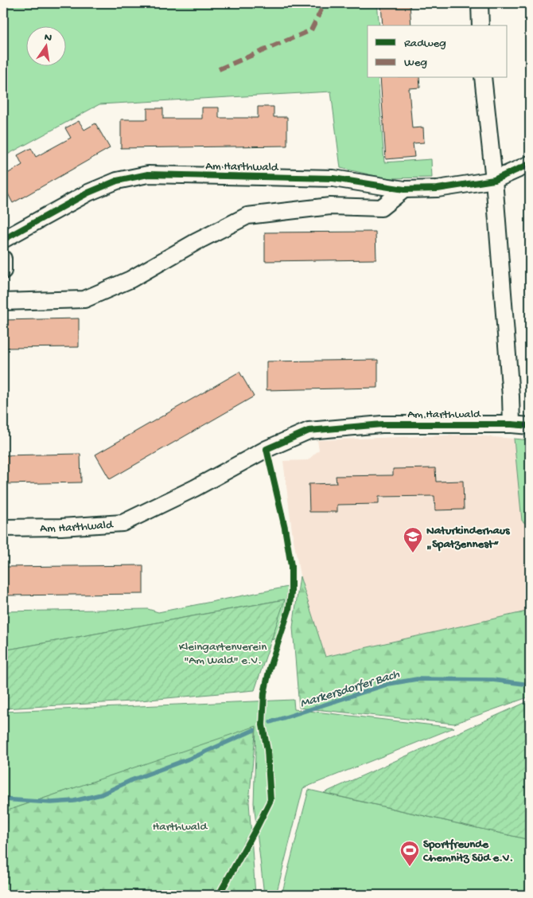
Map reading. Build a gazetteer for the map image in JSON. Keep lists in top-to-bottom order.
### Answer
{
  "streets": {
    "street": ["Am Harthwald"]
  },
  "water": ["Markersdorfer Bach"],
  "parks": ["Kleingartenverein \"Am Wald\" e.V.", "Harthwald"],
  "places": {
    "school or university": ["Naturkinderhaus „Spatzennest“"],
    "sports": ["Sportfreunde Chemnitz Süd e.V."]
  },
  "legend": ["Radweg", "Weg"],
  "north": "top"
}
